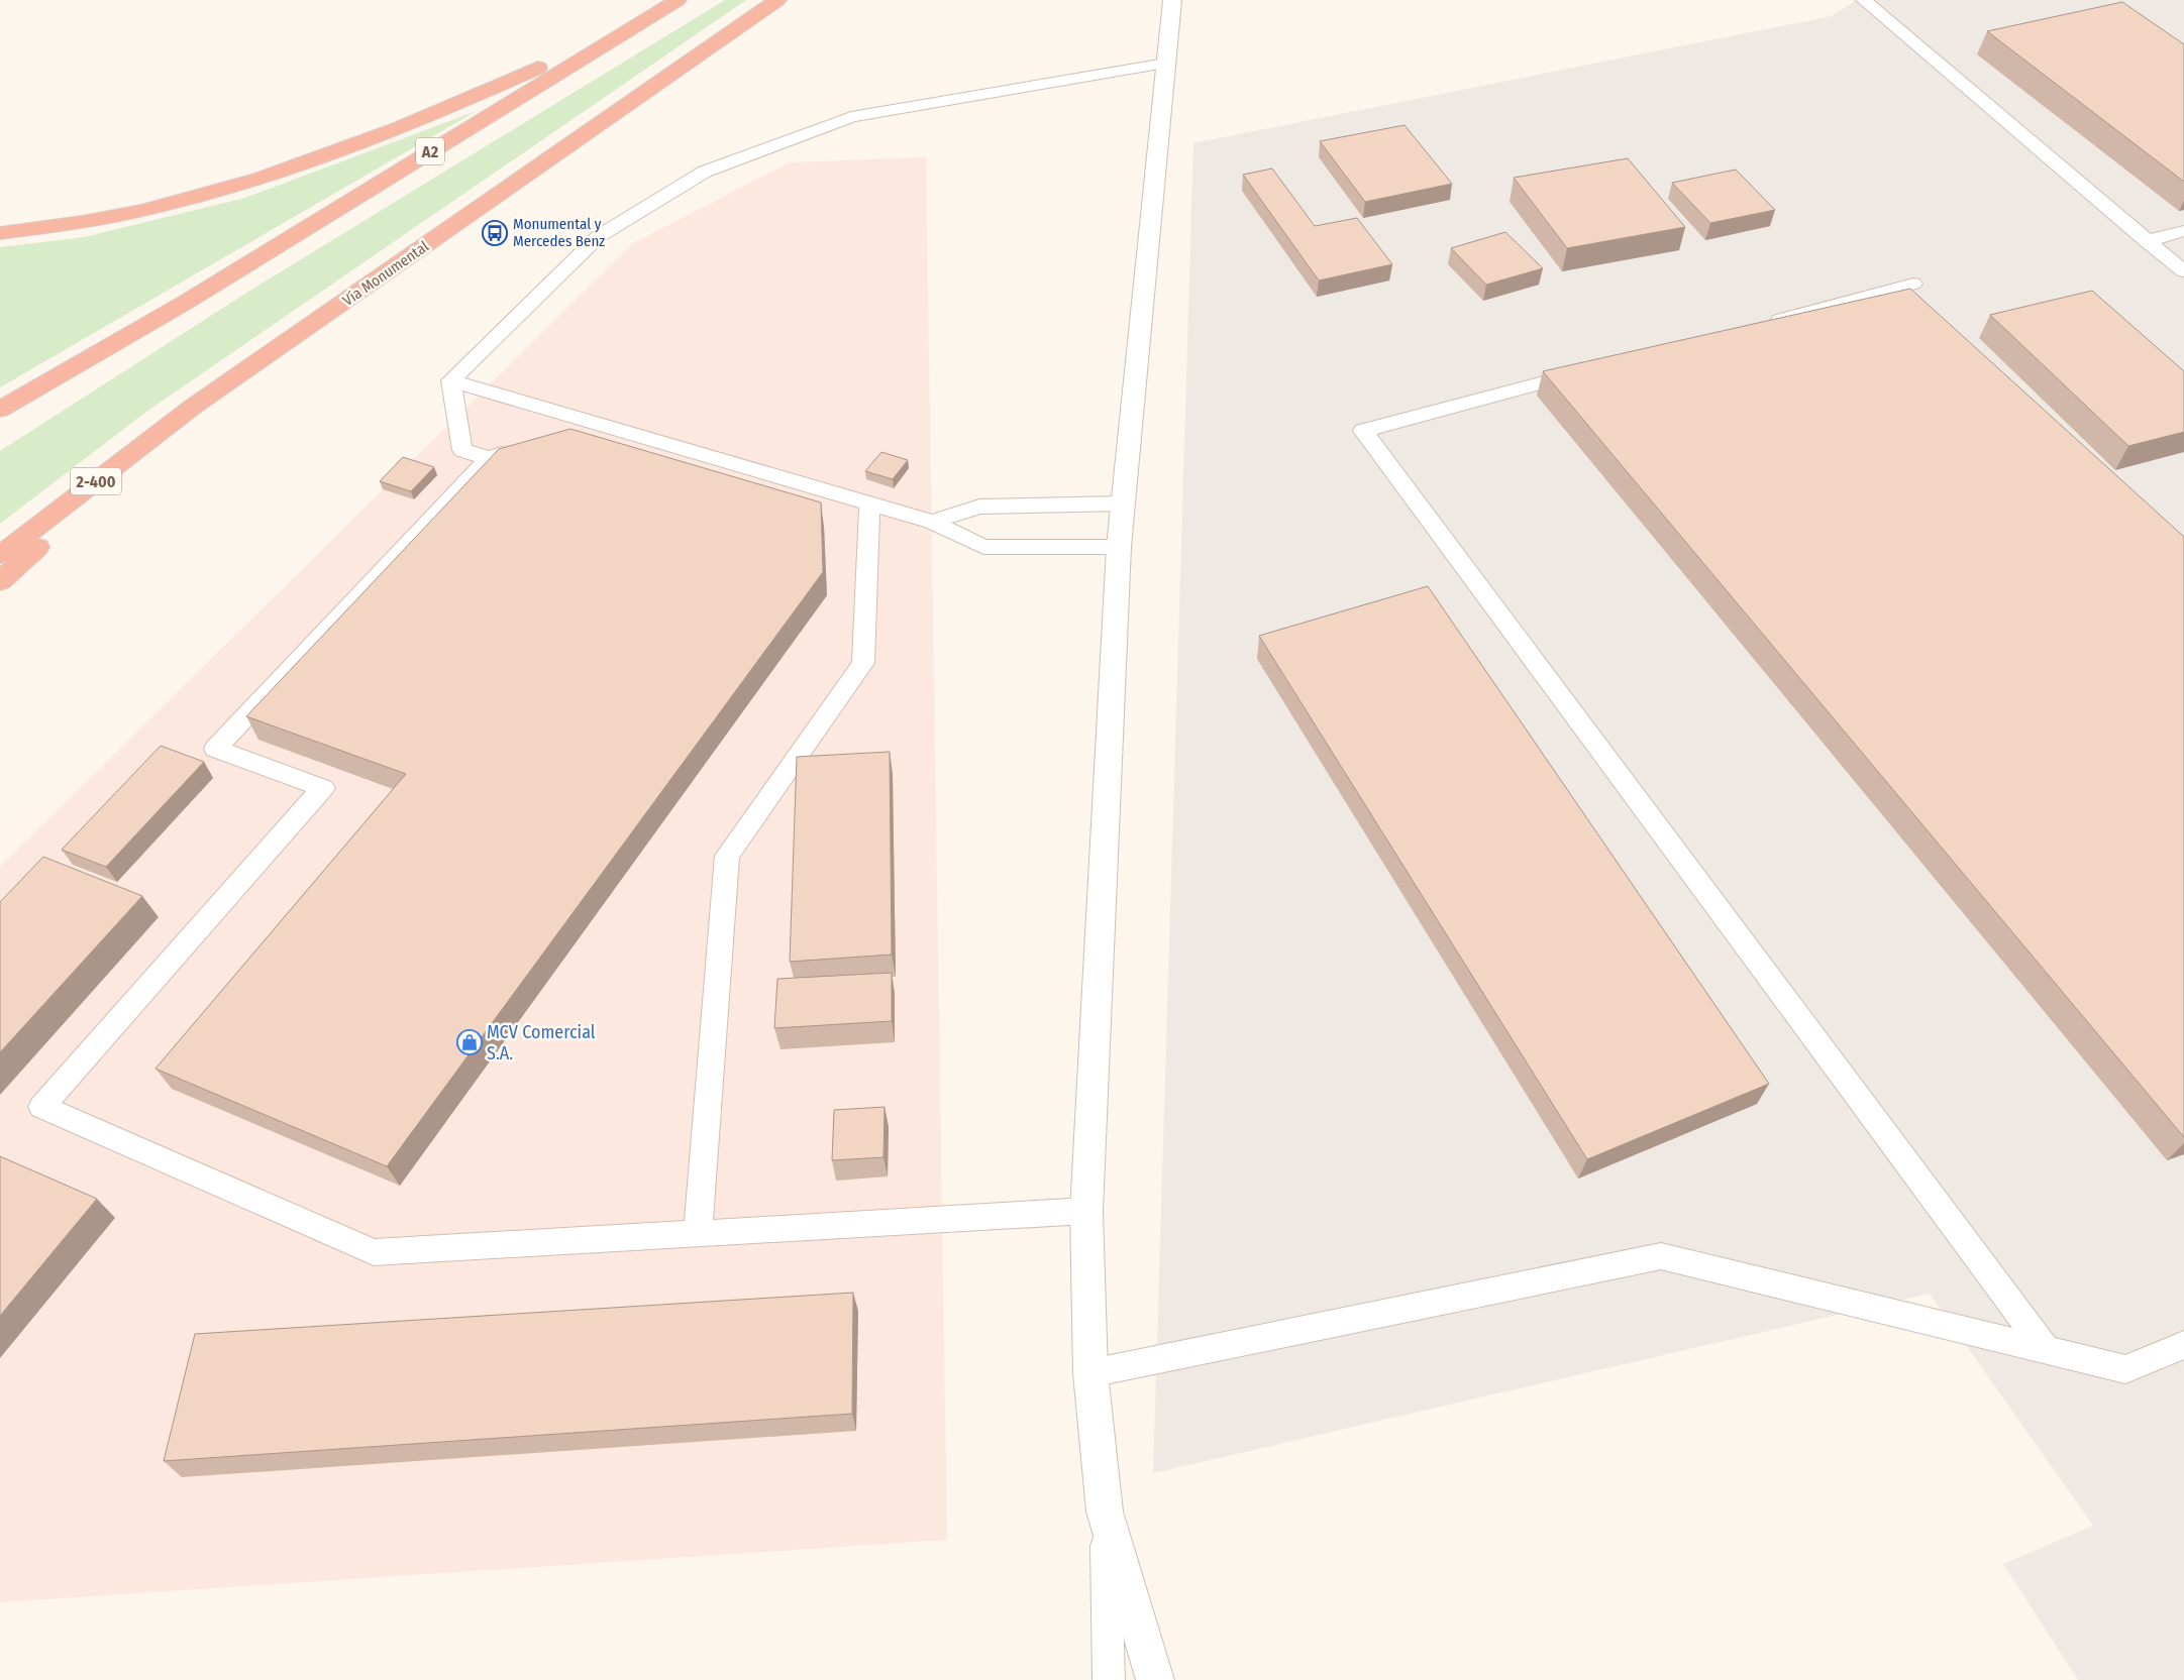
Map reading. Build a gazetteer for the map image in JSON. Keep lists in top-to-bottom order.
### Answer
{
  "streets": {
    "highway": ["A2", "Vía Monumental", "2-400"]
  },
  "places": {
    "bus stop": ["Monumental y Mercedes Benz"],
    "shop": ["MCV Comercial S.A."]
  }
}
